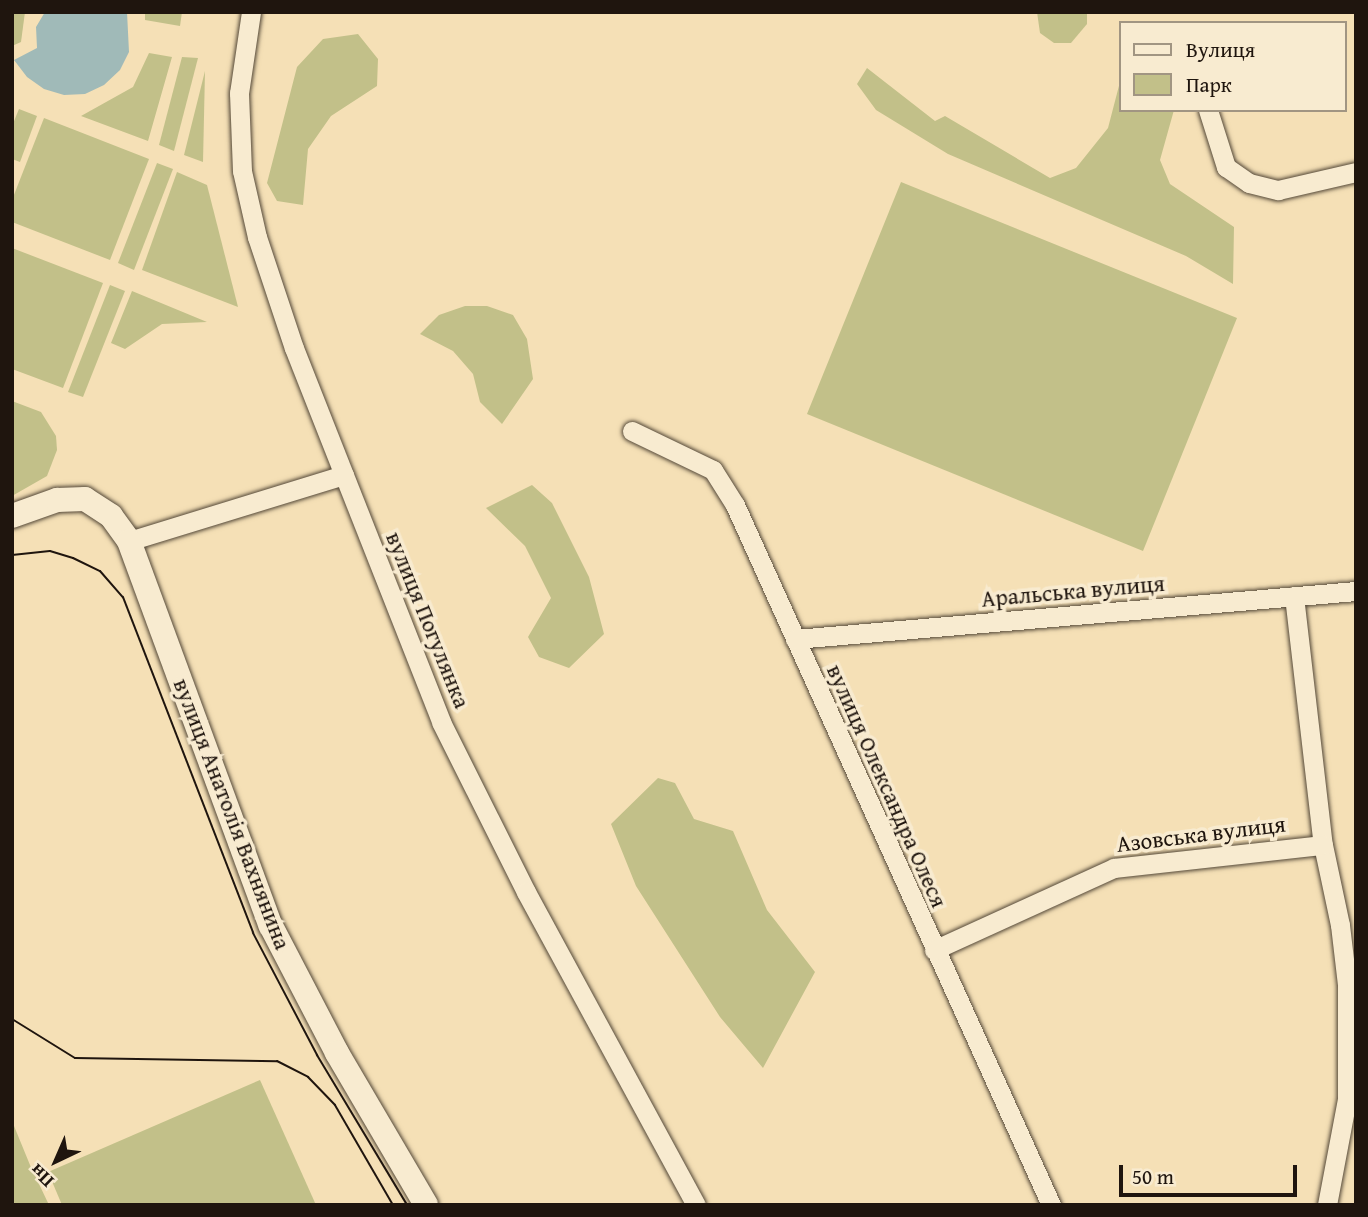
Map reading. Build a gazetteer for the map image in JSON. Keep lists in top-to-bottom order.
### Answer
{
  "streets": {
    "street": [
      "Аральська вулиця",
      "вулиця Погулянка",
      "вулиця Олександра Олеся",
      "вулиця Анатолія Вахнянина",
      "Азовська вулиця"
    ]
  },
  "crossings": [
    ["Аральська вулиця", "вулиця Олександра Олеся"],
    ["вулиця Олександра Олеся", "Азовська вулиця"]
  ],
  "legend": ["Вулиця", "Парк"],
  "scale_bar": "50 m",
  "north": "bottom left"
}
